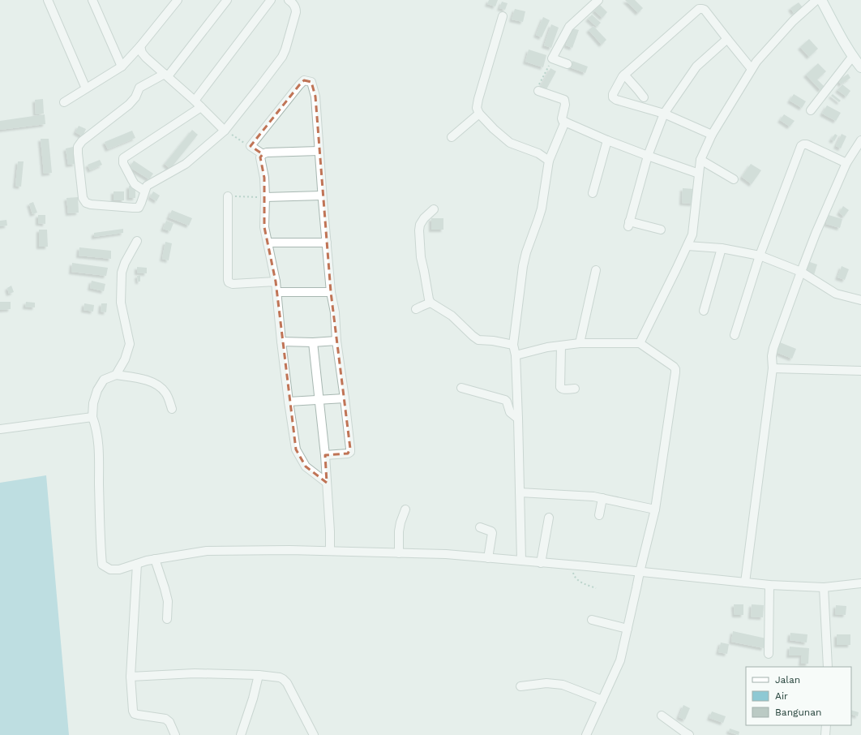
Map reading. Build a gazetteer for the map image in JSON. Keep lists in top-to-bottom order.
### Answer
{
  "legend": ["Jalan", "Air", "Bangunan"]
}
